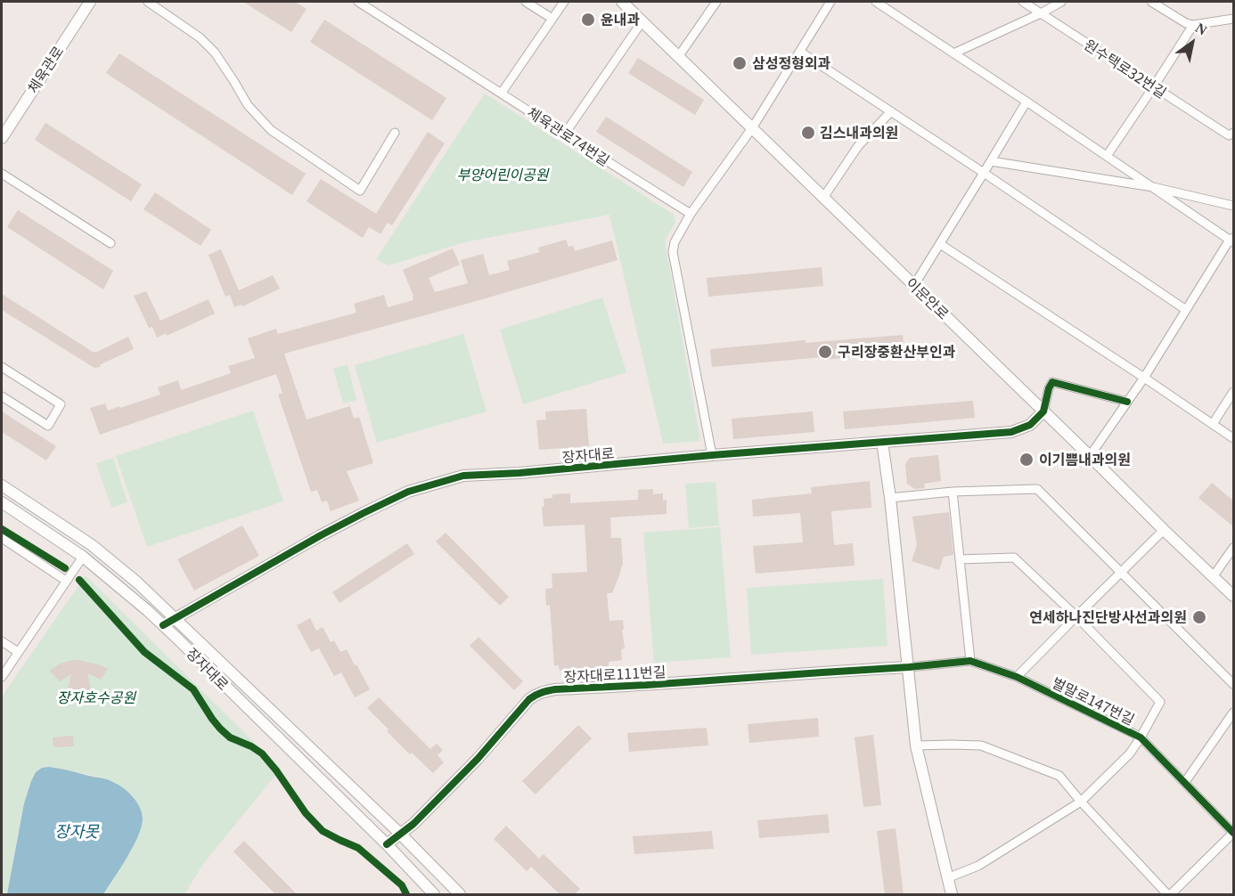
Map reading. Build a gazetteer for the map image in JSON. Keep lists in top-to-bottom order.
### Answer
{
  "streets": {
    "street": [
      "원수택로32번길",
      "체육관로",
      "체육관로74번길",
      "이문안로",
      "장자대로",
      "장자대로111번길",
      "벌말로147번길"
    ]
  },
  "crossings": [
    ["이문안로", "장자대로"],
    ["장자대로", "장자대로111번길"],
    ["장자대로111번길", "벌말로147번길"]
  ],
  "water": ["장자못"],
  "parks": ["부양어린이공원", "장자호수공원"],
  "places": [
    "윤내과",
    "삼성정형외과",
    "김스내과의원",
    "구리장중환산부인과",
    "이기쁨내과의원",
    "연세하나진단방사선과의원"
  ],
  "north": "top right"
}
